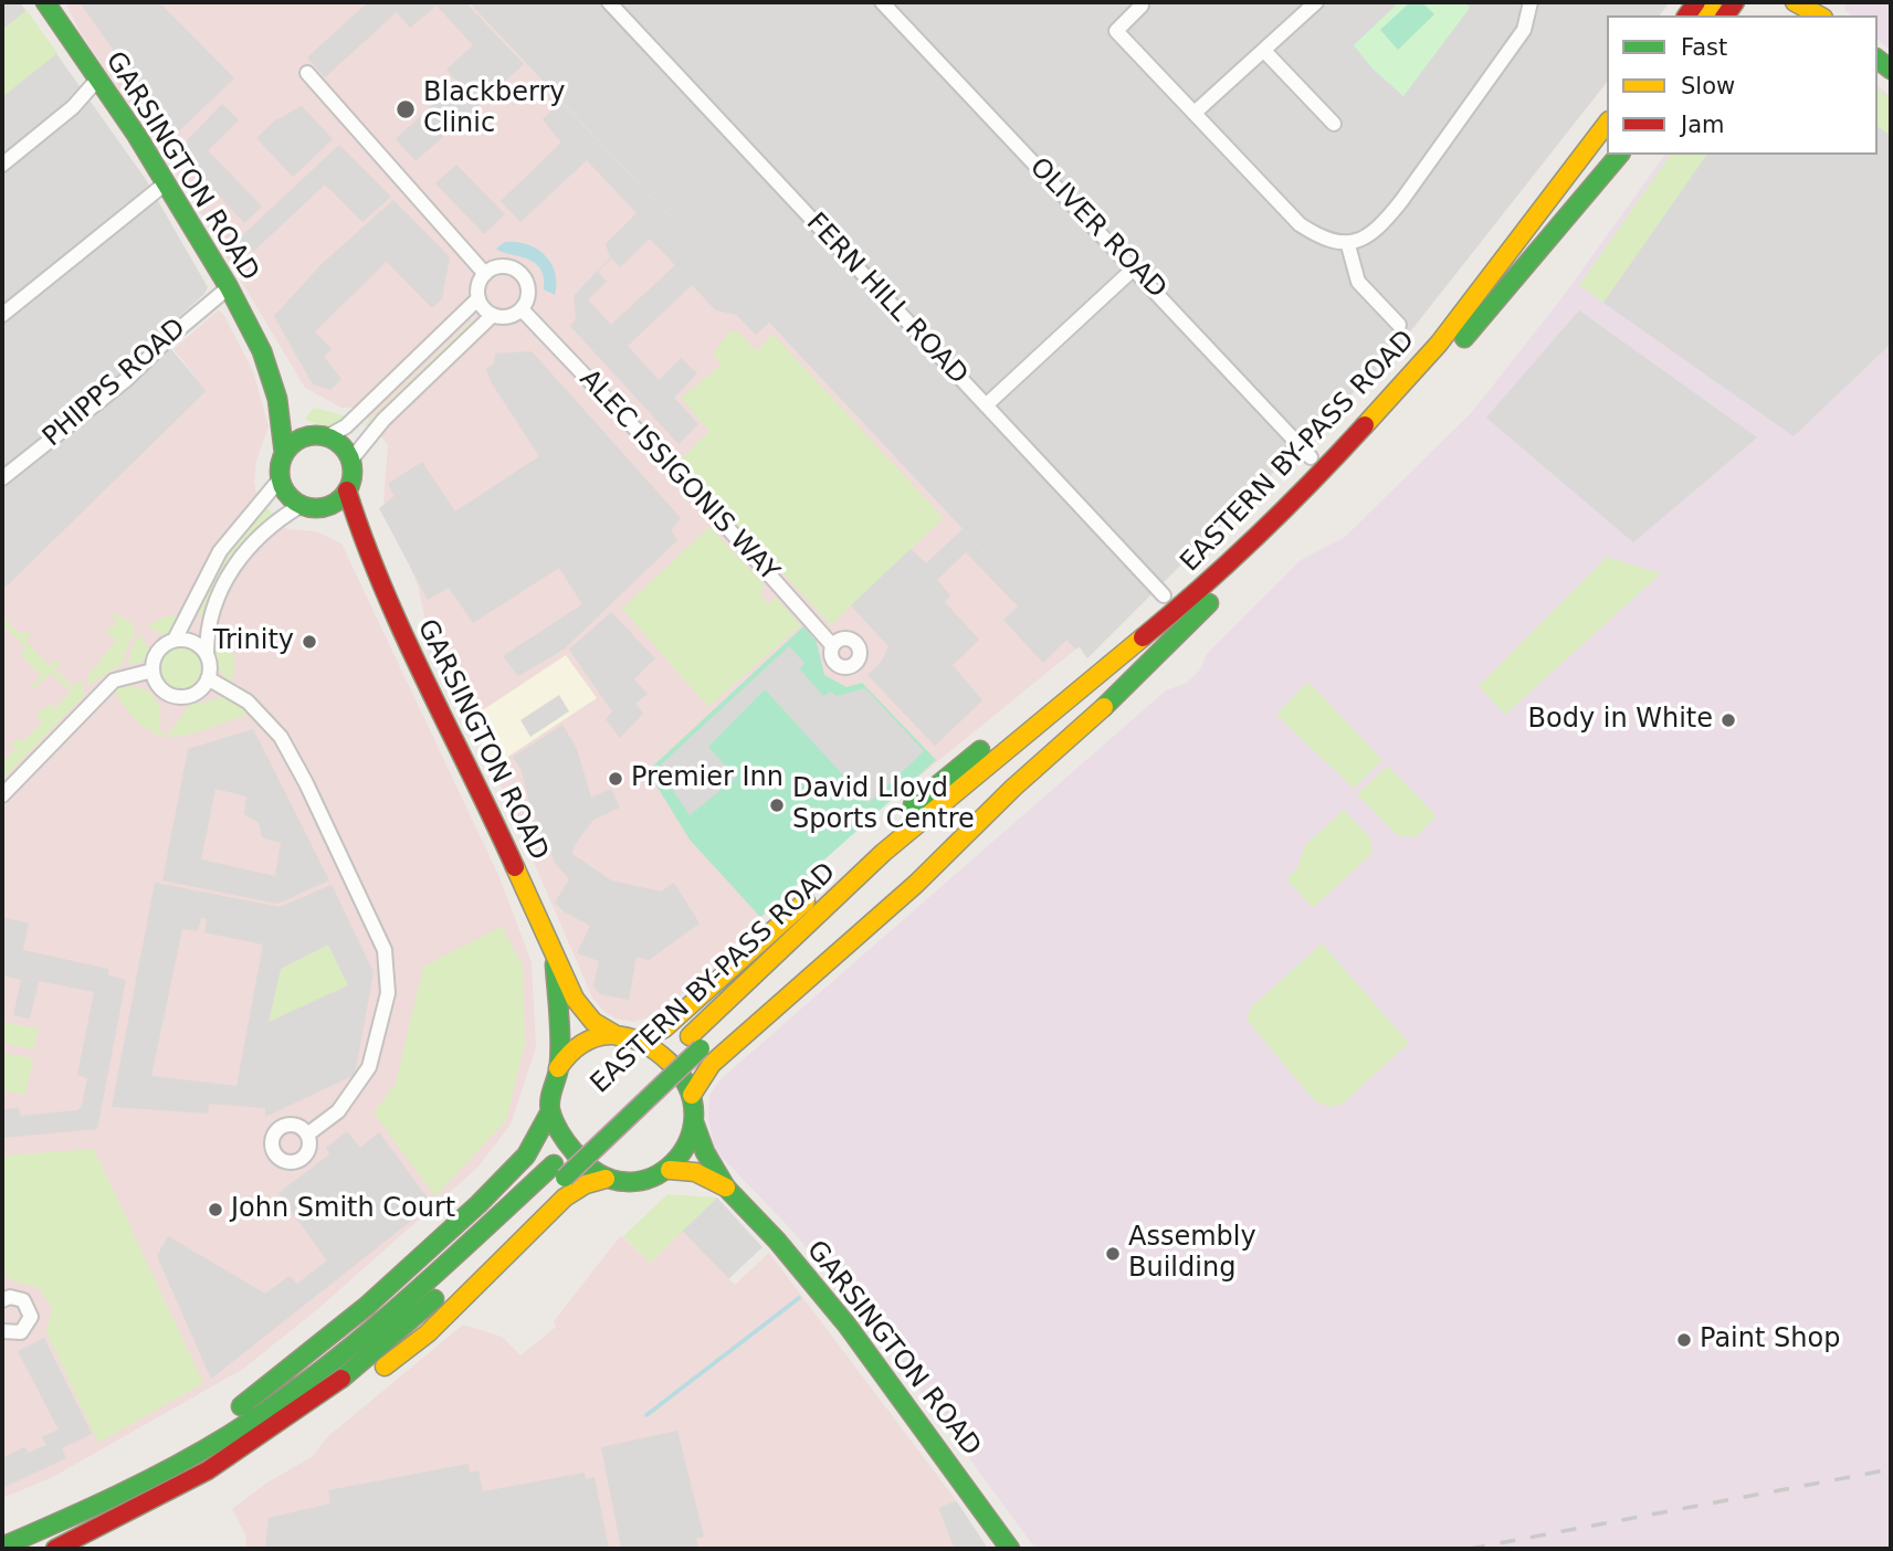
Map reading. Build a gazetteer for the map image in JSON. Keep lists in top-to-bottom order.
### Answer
{
  "streets": {
    "main road": ["GARSINGTON ROAD", "EASTERN BY-PASS ROAD"],
    "street": [
      "OLIVER ROAD",
      "FERN HILL ROAD",
      "PHIPPS ROAD",
      "ALEC ISSIGONIS WAY"
    ]
  },
  "crossings": [
    ["GARSINGTON ROAD", "PHIPPS ROAD"]
  ],
  "places": [
    "Blackberry Clinic",
    "Trinity",
    "Body in White",
    "Premier Inn",
    "David Lloyd Sports Centre",
    "John Smith Court",
    "Assembly Building",
    "Paint Shop"
  ],
  "legend": ["Fast", "Slow", "Jam"]
}
